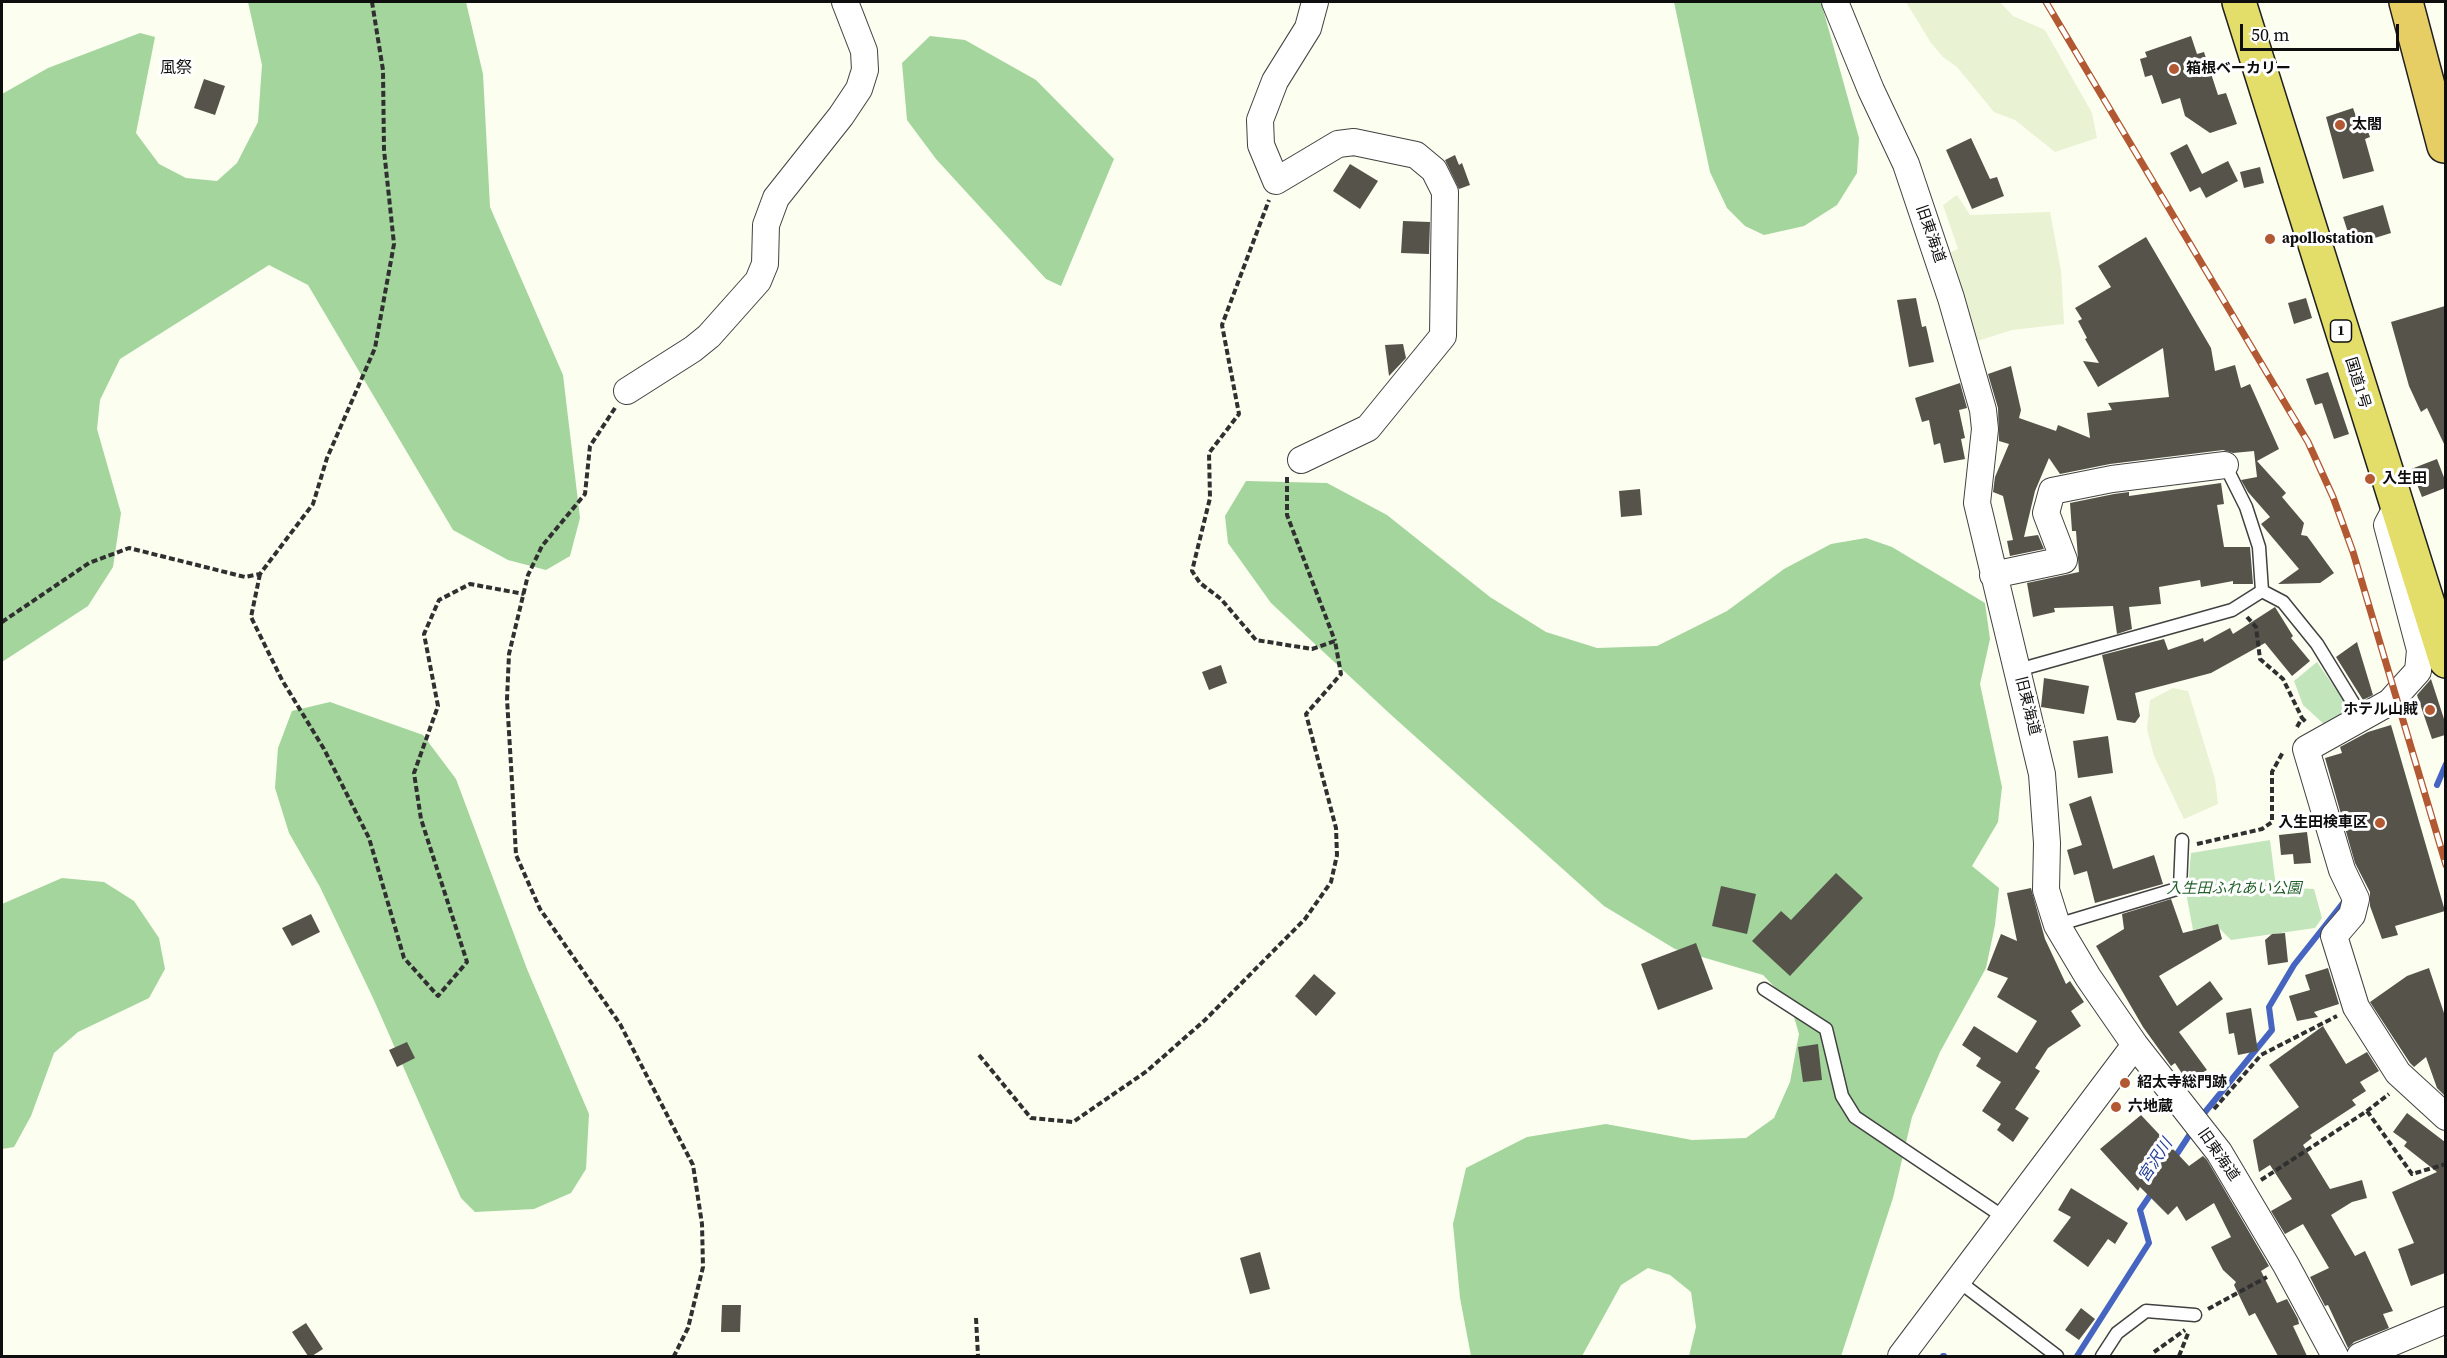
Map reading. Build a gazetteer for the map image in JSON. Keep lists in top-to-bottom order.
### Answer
{
  "streets": {
    "highway": ["1", "国道1号"],
    "street": ["旧東海道"]
  },
  "districts": ["風祭"],
  "water": ["宮沢川"],
  "parks": ["入生田ふれあい公園"],
  "places": [
    "箱根ベーカリー",
    "太閤",
    "apollostation",
    "入生田",
    "ホテル山賊",
    "入生田検車区",
    "紹太寺総門跡",
    "六地蔵"
  ],
  "scale_bar": "50 m"
}
